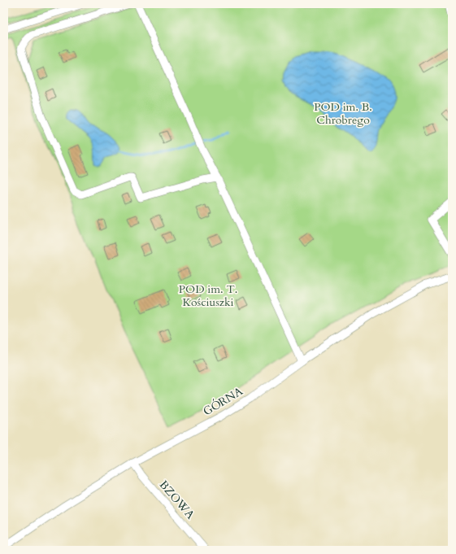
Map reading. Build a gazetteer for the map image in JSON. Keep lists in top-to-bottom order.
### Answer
{
  "streets": {
    "street": ["GÓRNA", "BZOWA"]
  },
  "crossings": [
    ["GÓRNA", "BZOWA"]
  ],
  "parks": ["POD im. B. Chrobrego", "POD im. T. Kościuszki"]
}
